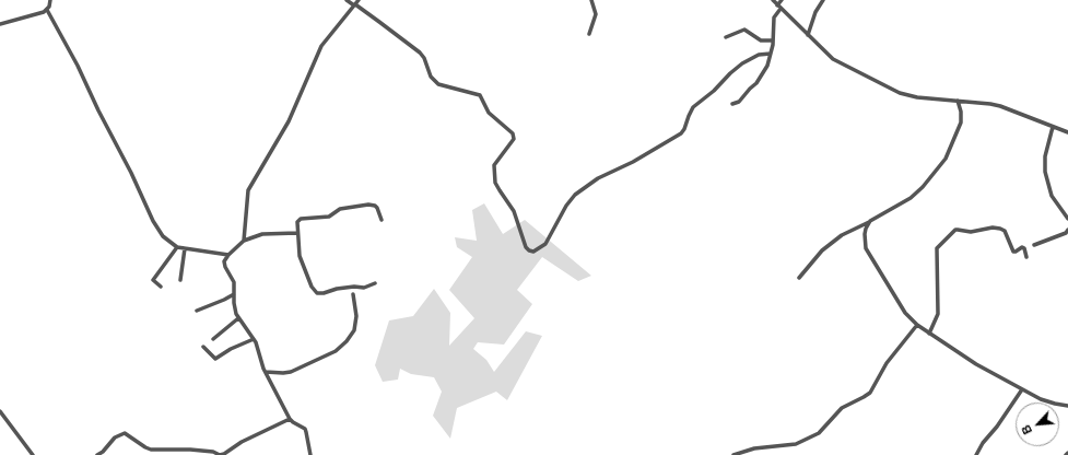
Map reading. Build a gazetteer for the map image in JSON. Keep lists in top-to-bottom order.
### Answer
{
  "north": "bottom left"
}
